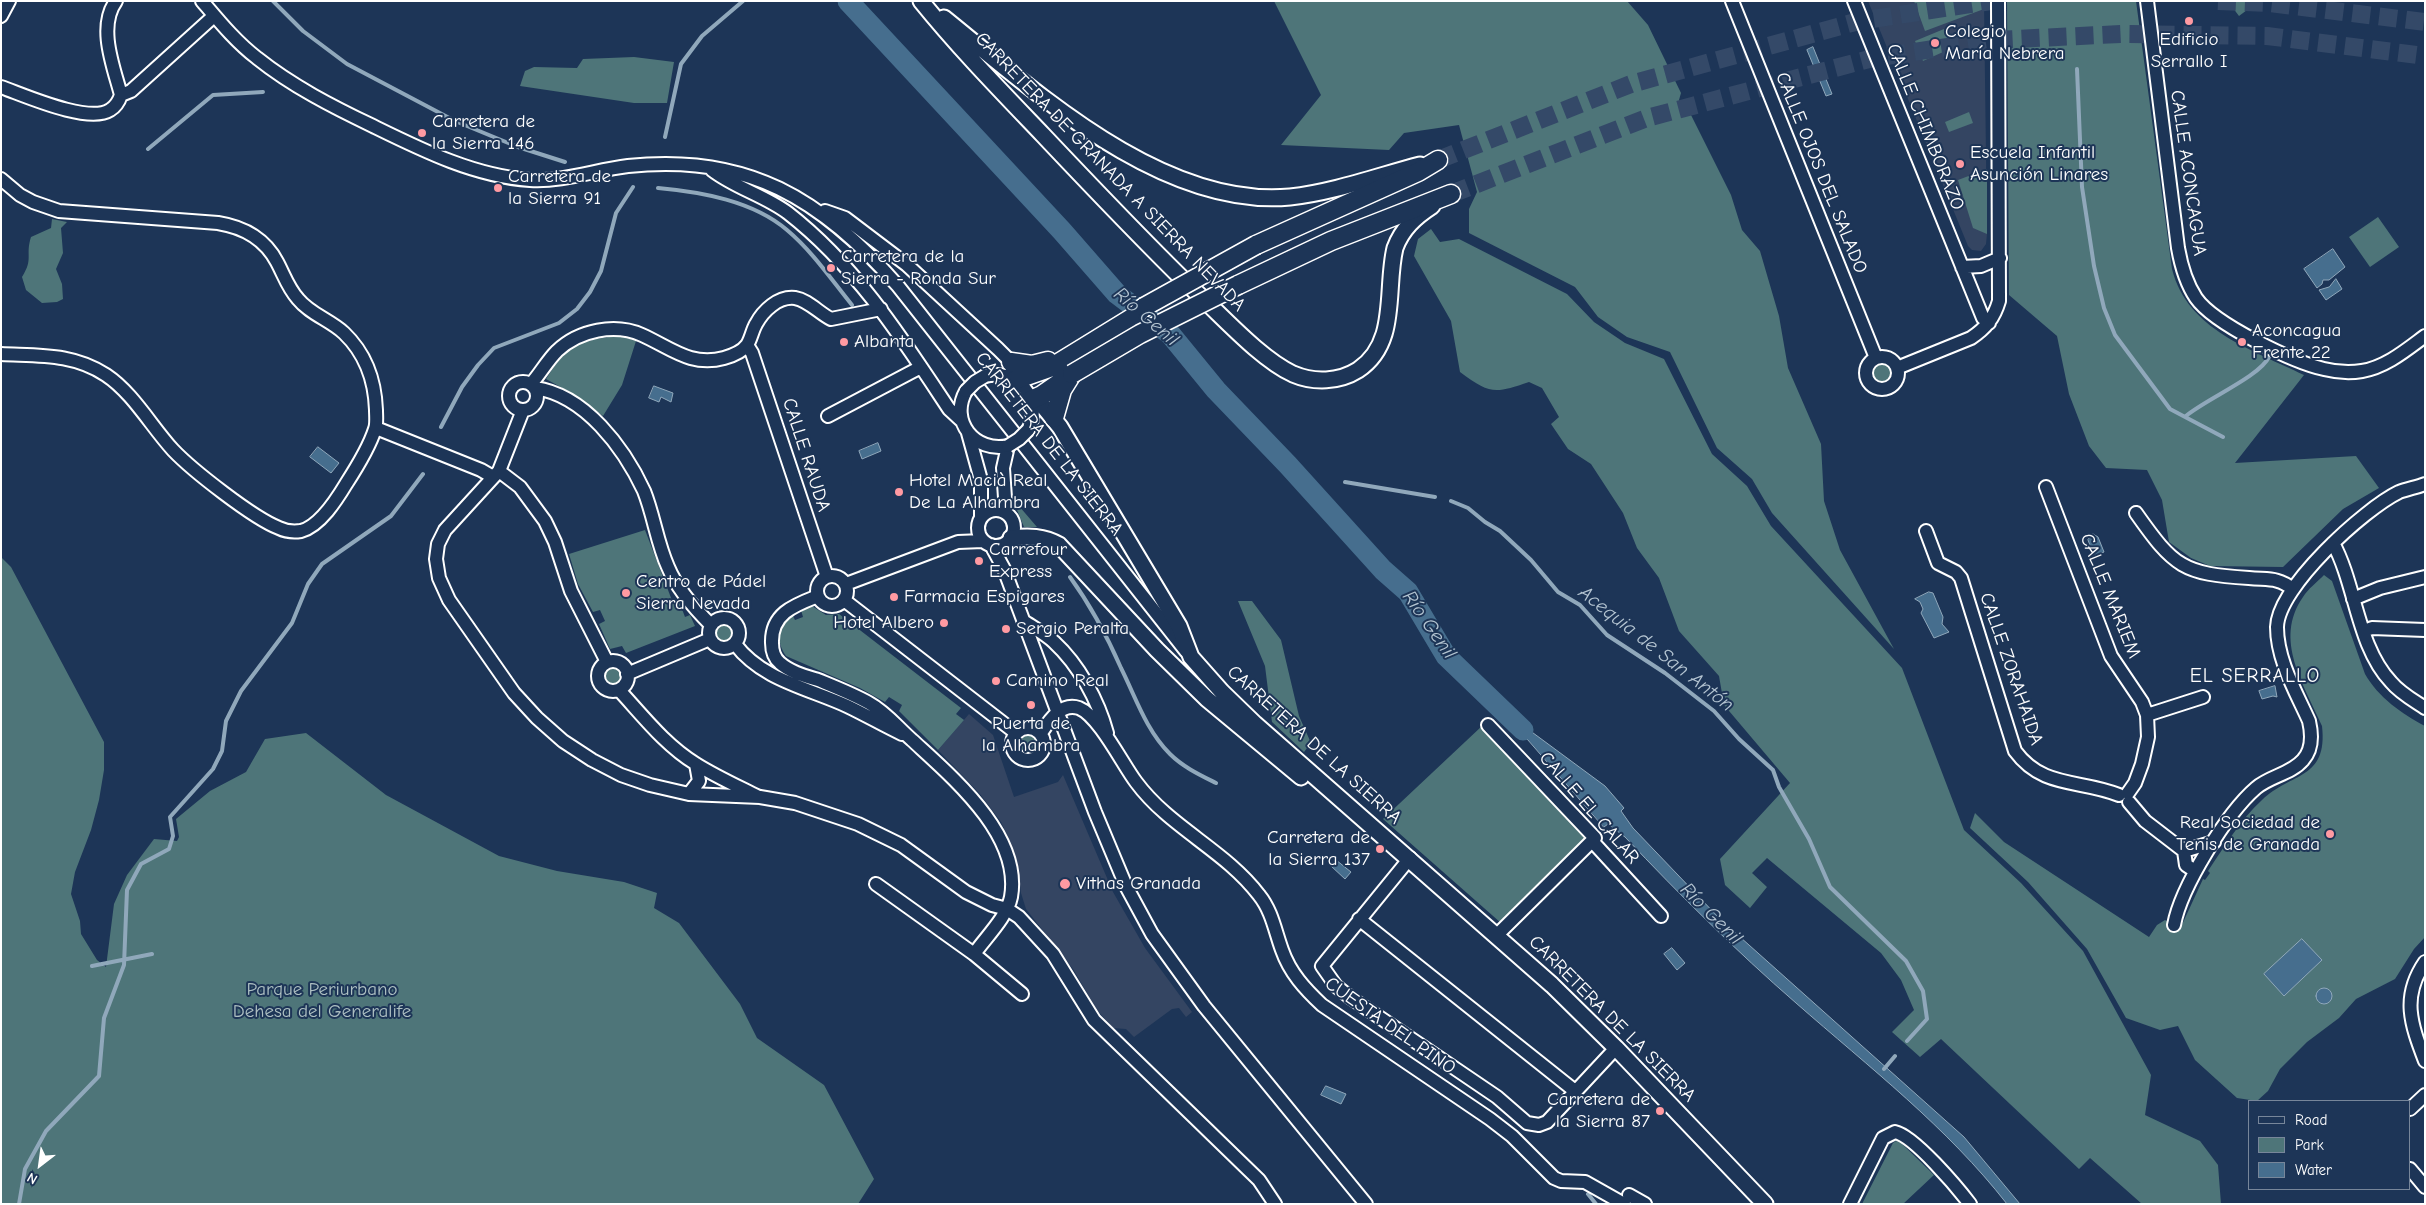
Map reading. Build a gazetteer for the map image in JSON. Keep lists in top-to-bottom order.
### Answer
{
  "streets": {
    "main road": ["CARRETERA DE GRANADA A SIERRA NEVADA", "CARRETERA DE LA SIERRA"],
    "street": [
      "CALLE CHIMBORAZO",
      "CALLE OJOS DEL SALADO",
      "CALLE ACONCAGUA",
      "CALLE RAUDA",
      "CALLE MARIEM",
      "CALLE ZORAHAIDA",
      "CALLE EL CALAR",
      "CUESTA DEL PINO"
    ]
  },
  "crossings": [
    ["CALLE MARIEM", "CALLE ZORAHAIDA"]
  ],
  "districts": ["EL SERRALLO"],
  "water": ["Río Genil", "Acequia de San Antón"],
  "parks": ["Parque Periurbano Dehesa del Generalife"],
  "places": [
    "Edificio Serrallo I",
    "Colegio María Nebrera",
    "Carretera de la Sierra 146",
    "Escuela Infantil Asunción Linares",
    "Carretera de la Sierra 91",
    "Carretera de la Sierra - Ronda Sur",
    "Albanta",
    "Aconcagua Frente 22",
    "Hotel Macià Real De La Alhambra",
    "Carrefour Express",
    "Centro de Pádel Sierra Nevada",
    "Farmacia Espigares",
    "Hotel Albero",
    "Sergio Peralta",
    "Camino Real",
    "Puerta de la Alhambra",
    "Real Sociedad de Tenis de Granada",
    "Carretera de la Sierra 137",
    "Vithas Granada",
    "Carretera de la Sierra 87"
  ],
  "legend": ["Road", "Park", "Water"],
  "north": "bottom left"
}
